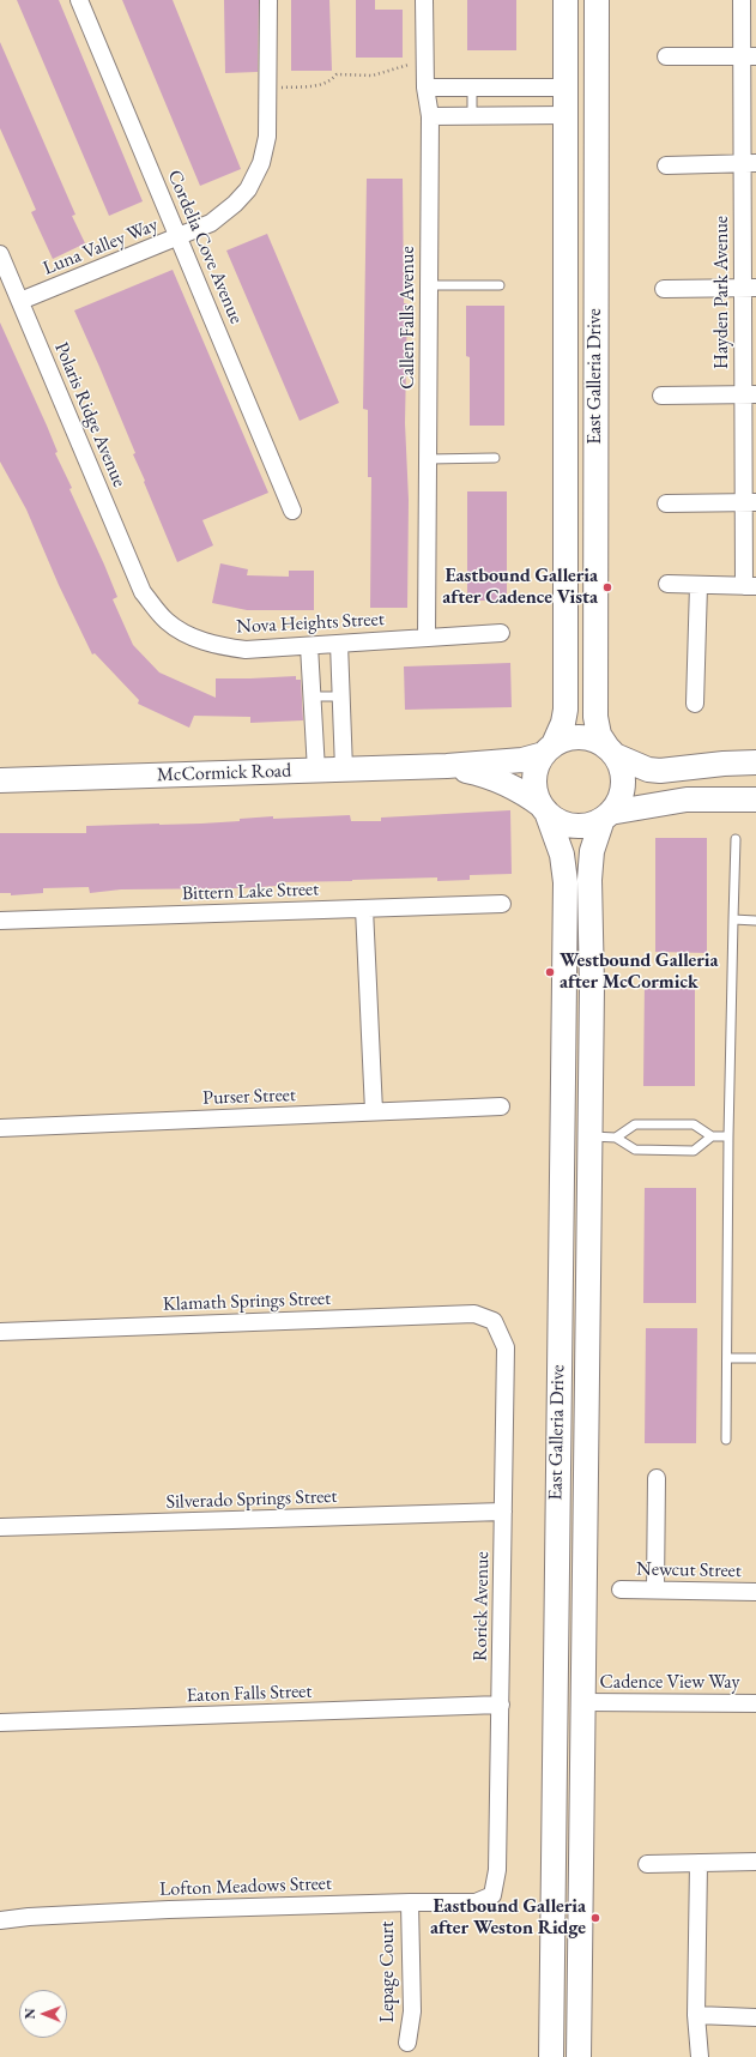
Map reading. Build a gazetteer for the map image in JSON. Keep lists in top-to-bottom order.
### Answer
{
  "streets": {
    "main road": ["East Galleria Drive", "McCormick Road"],
    "street": [
      "Luna Valley Way",
      "Cordelia Cove Avenue",
      "Hayden Park Avenue",
      "Callen Falls Avenue",
      "Polaris Ridge Avenue",
      "Nova Heights Street",
      "Bittern Lake Street",
      "Purser Street",
      "Klamath Springs Street",
      "Silverado Springs Street",
      "Newcut Street",
      "Rorick Avenue",
      "Cadence View Way",
      "Eaton Falls Street",
      "Lofton Meadows Street",
      "Lepage Court"
    ]
  },
  "crossings": [
    ["Luna Valley Way", "Cordelia Cove Avenue"],
    ["Luna Valley Way", "Polaris Ridge Avenue"],
    ["Callen Falls Avenue", "Nova Heights Street"],
    ["East Galleria Drive", "McCormick Road"],
    ["East Galleria Drive", "Cadence View Way"],
    ["Polaris Ridge Avenue", "Nova Heights Street"],
    ["Klamath Springs Street", "Rorick Avenue"],
    ["Silverado Springs Street", "Rorick Avenue"],
    ["Rorick Avenue", "Eaton Falls Street"],
    ["Rorick Avenue", "Lofton Meadows Street"],
    ["Lofton Meadows Street", "Lepage Court"]
  ],
  "places": ["Eastbound Galleria after Cadence Vista", "Westbound Galleria after McCormick", "Eastbound Galleria after Weston Ridge"],
  "north": "left"
}
